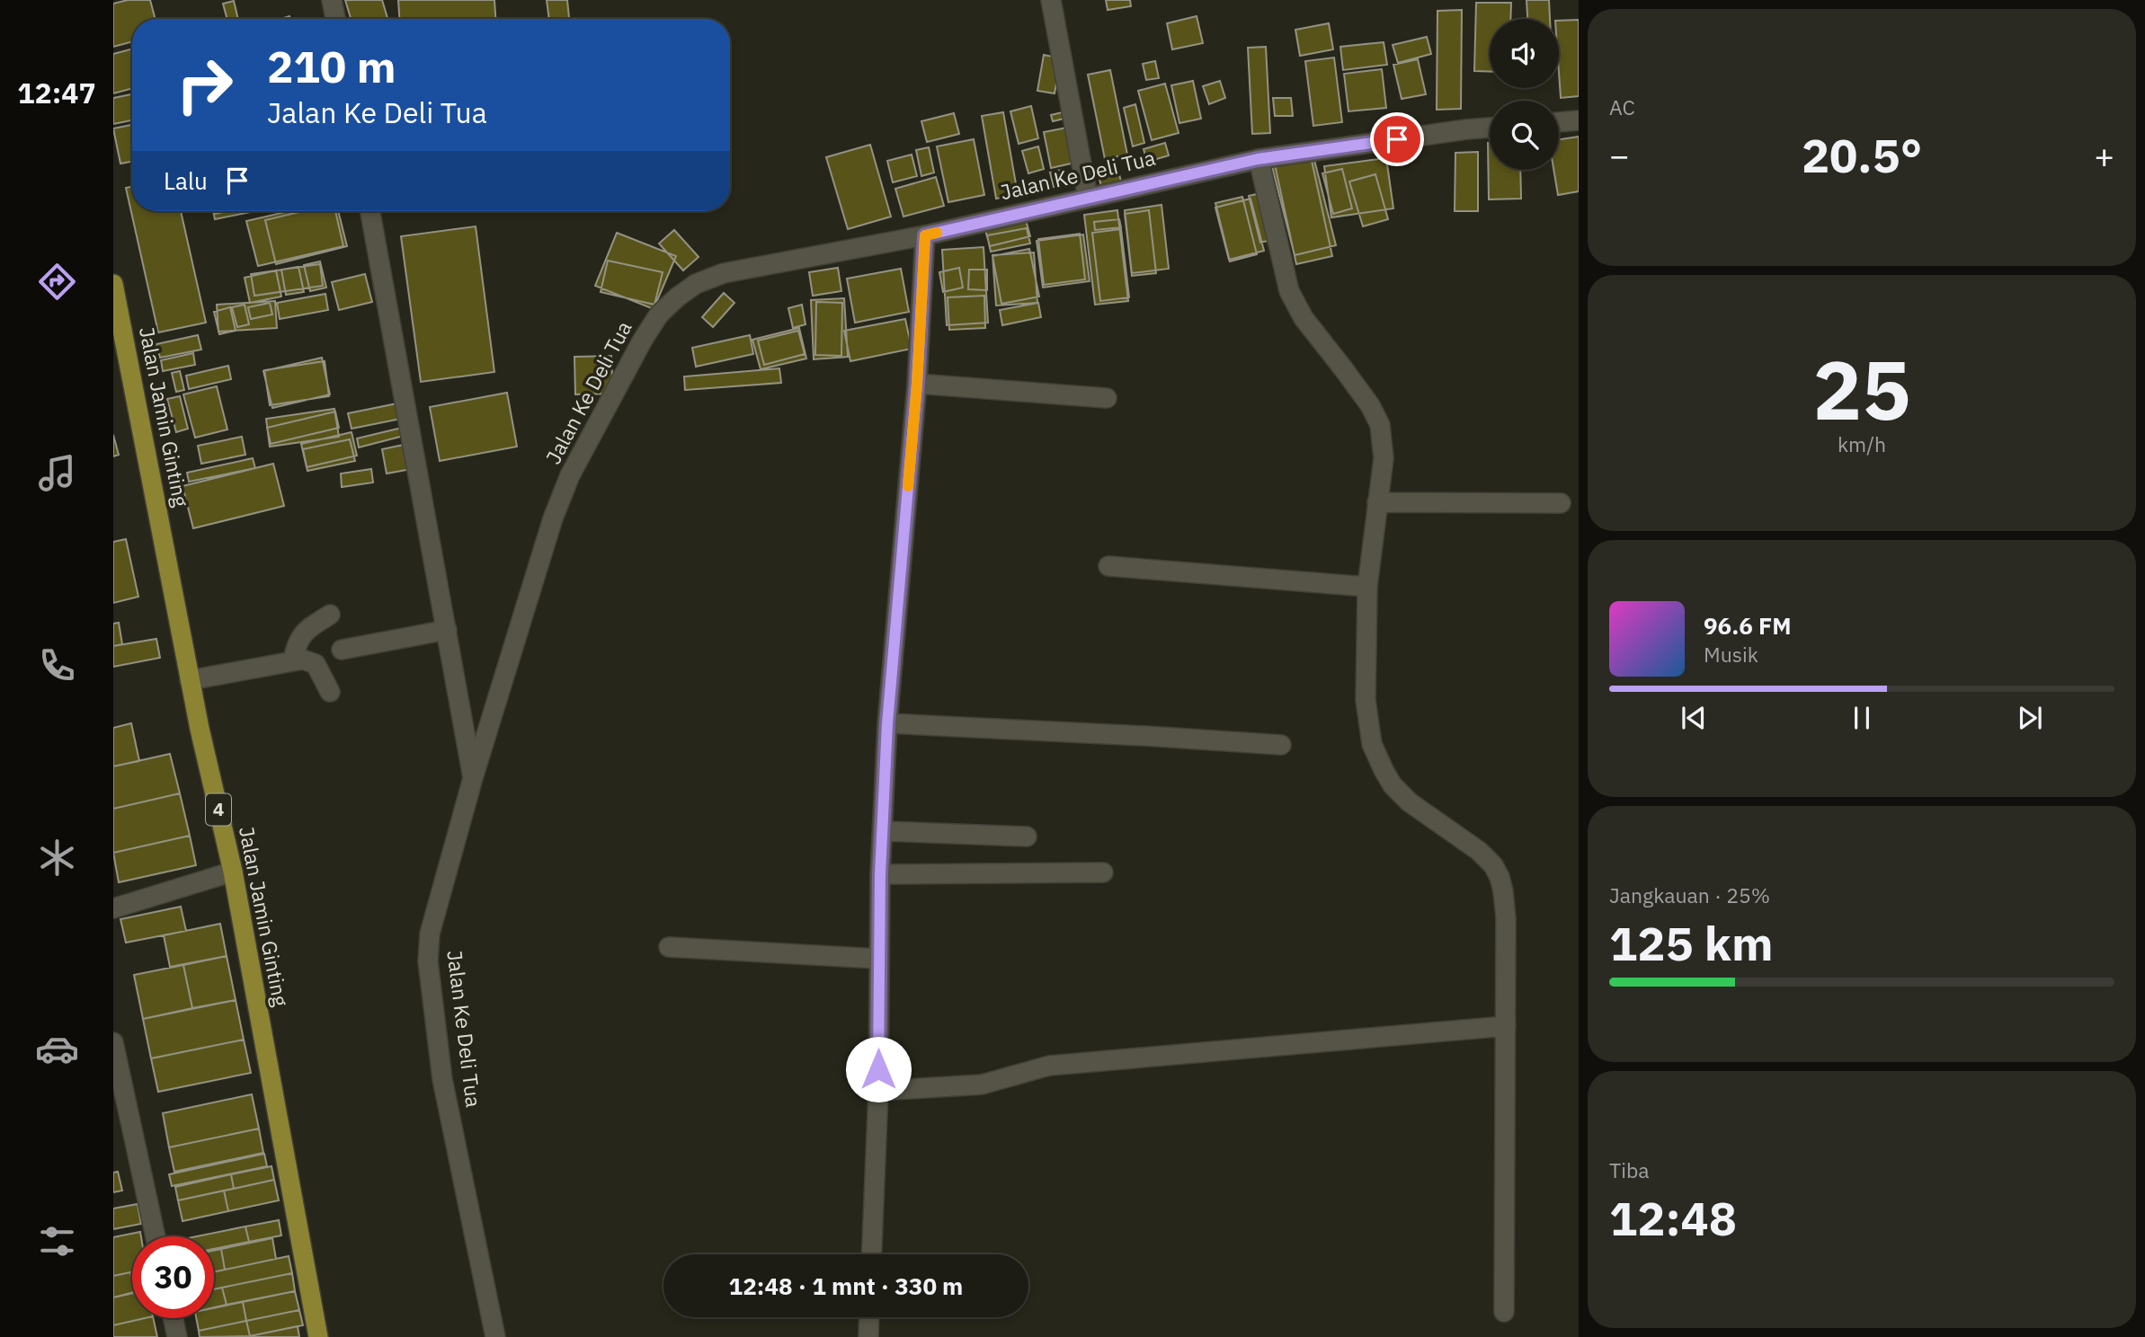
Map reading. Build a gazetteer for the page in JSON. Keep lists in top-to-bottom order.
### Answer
{
  "streets": {
    "highway": ["Jalan Jamin Ginting", "4"],
    "street": ["Jalan Ke Deli Tua"]
  },
  "page": {
    "tabs": "12:47",
    "tile": [
      "AC",
      ["25", "km/h"],
      ["Jangkauan · 25%", "125 km"],
      ["Tiba", "12:48"]
    ],
    "turn": ["210 m", "Jalan Ke Deli Tua"],
    "heat": ["−", "20.5°", "+"],
    "then": "Lalu",
    "song": ["96.6 FM", "Musik"],
    "limit": "30",
    "trip": "12:48 · 1 mnt · 330 m"
  }
}
